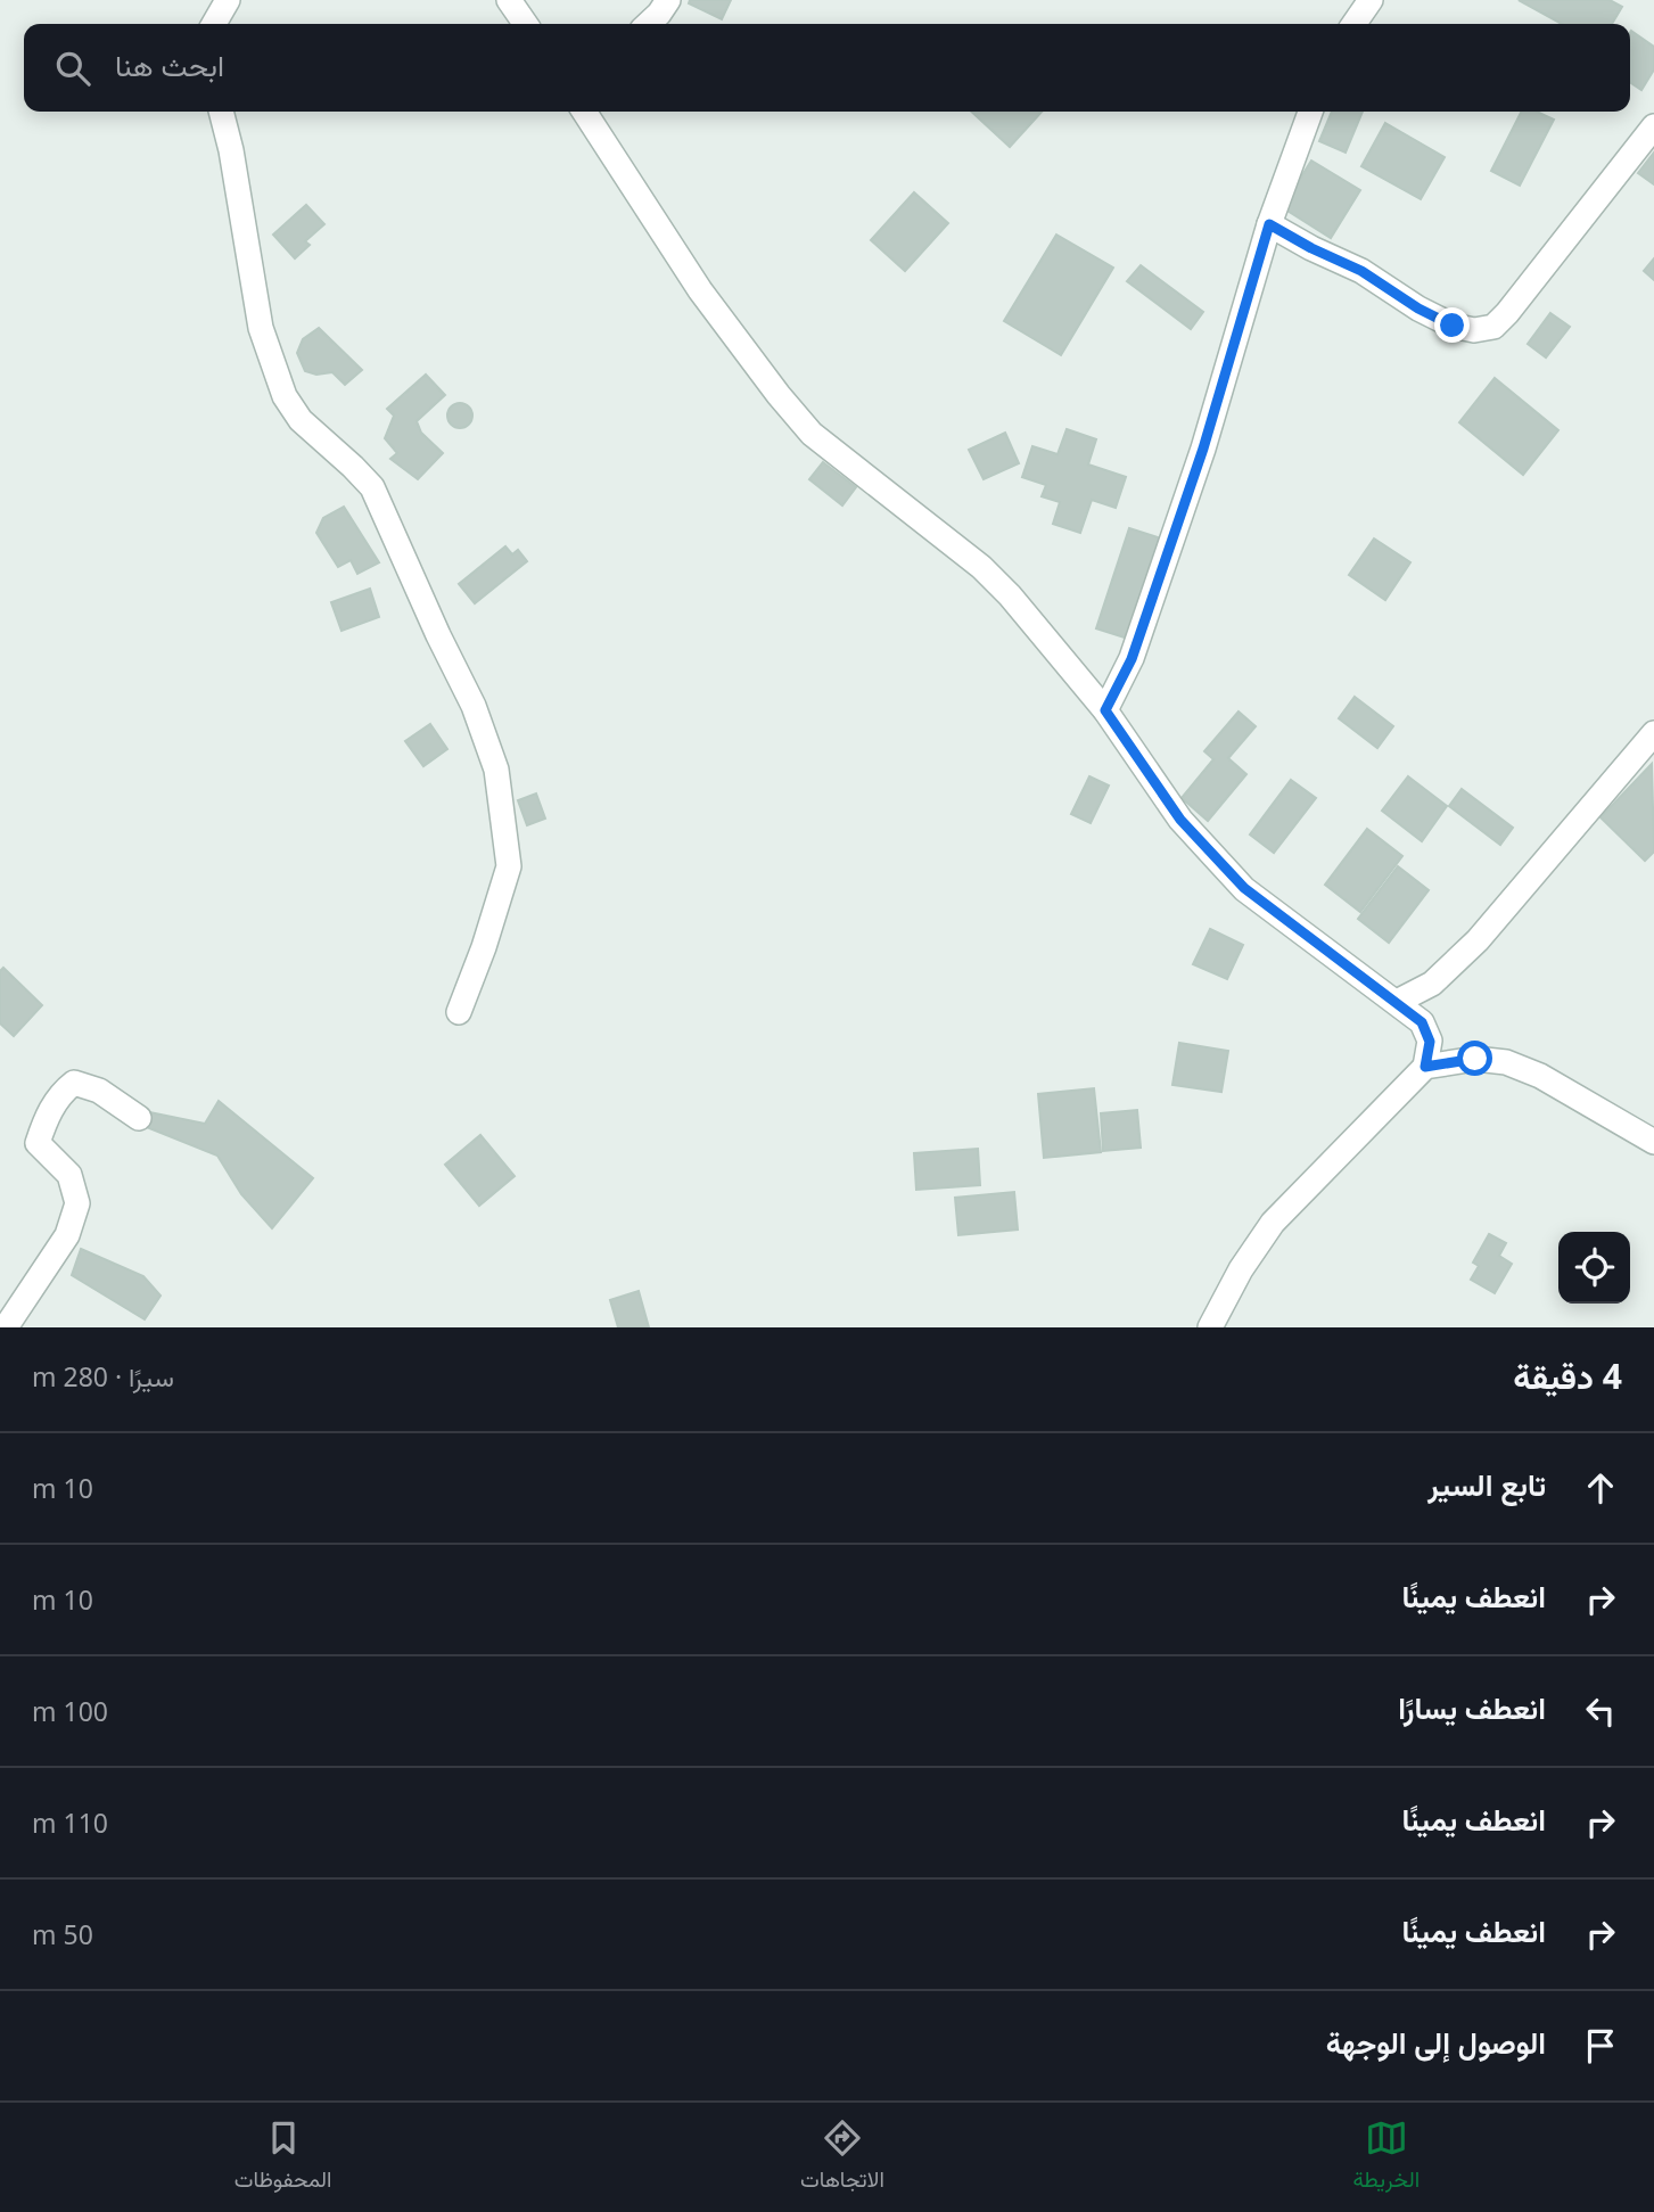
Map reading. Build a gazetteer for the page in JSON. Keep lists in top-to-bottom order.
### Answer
{
  "page": {
    "search": "ابحث هنا",
    "heading": ["4 دقيقة", "سيرًا · 280 m"],
    "list": [
      ["تابع السير", "10 m"],
      ["انعطف يمينًا", "10 m"],
      ["انعطف يسارًا", "100 m"],
      ["انعطف يمينًا", "110 m"],
      ["انعطف يمينًا", "50 m"],
      "الوصول إلى الوجهة"
    ],
    "nav": ["الخريطة", "الاتجاهات", "المحفوظات"]
  }
}
